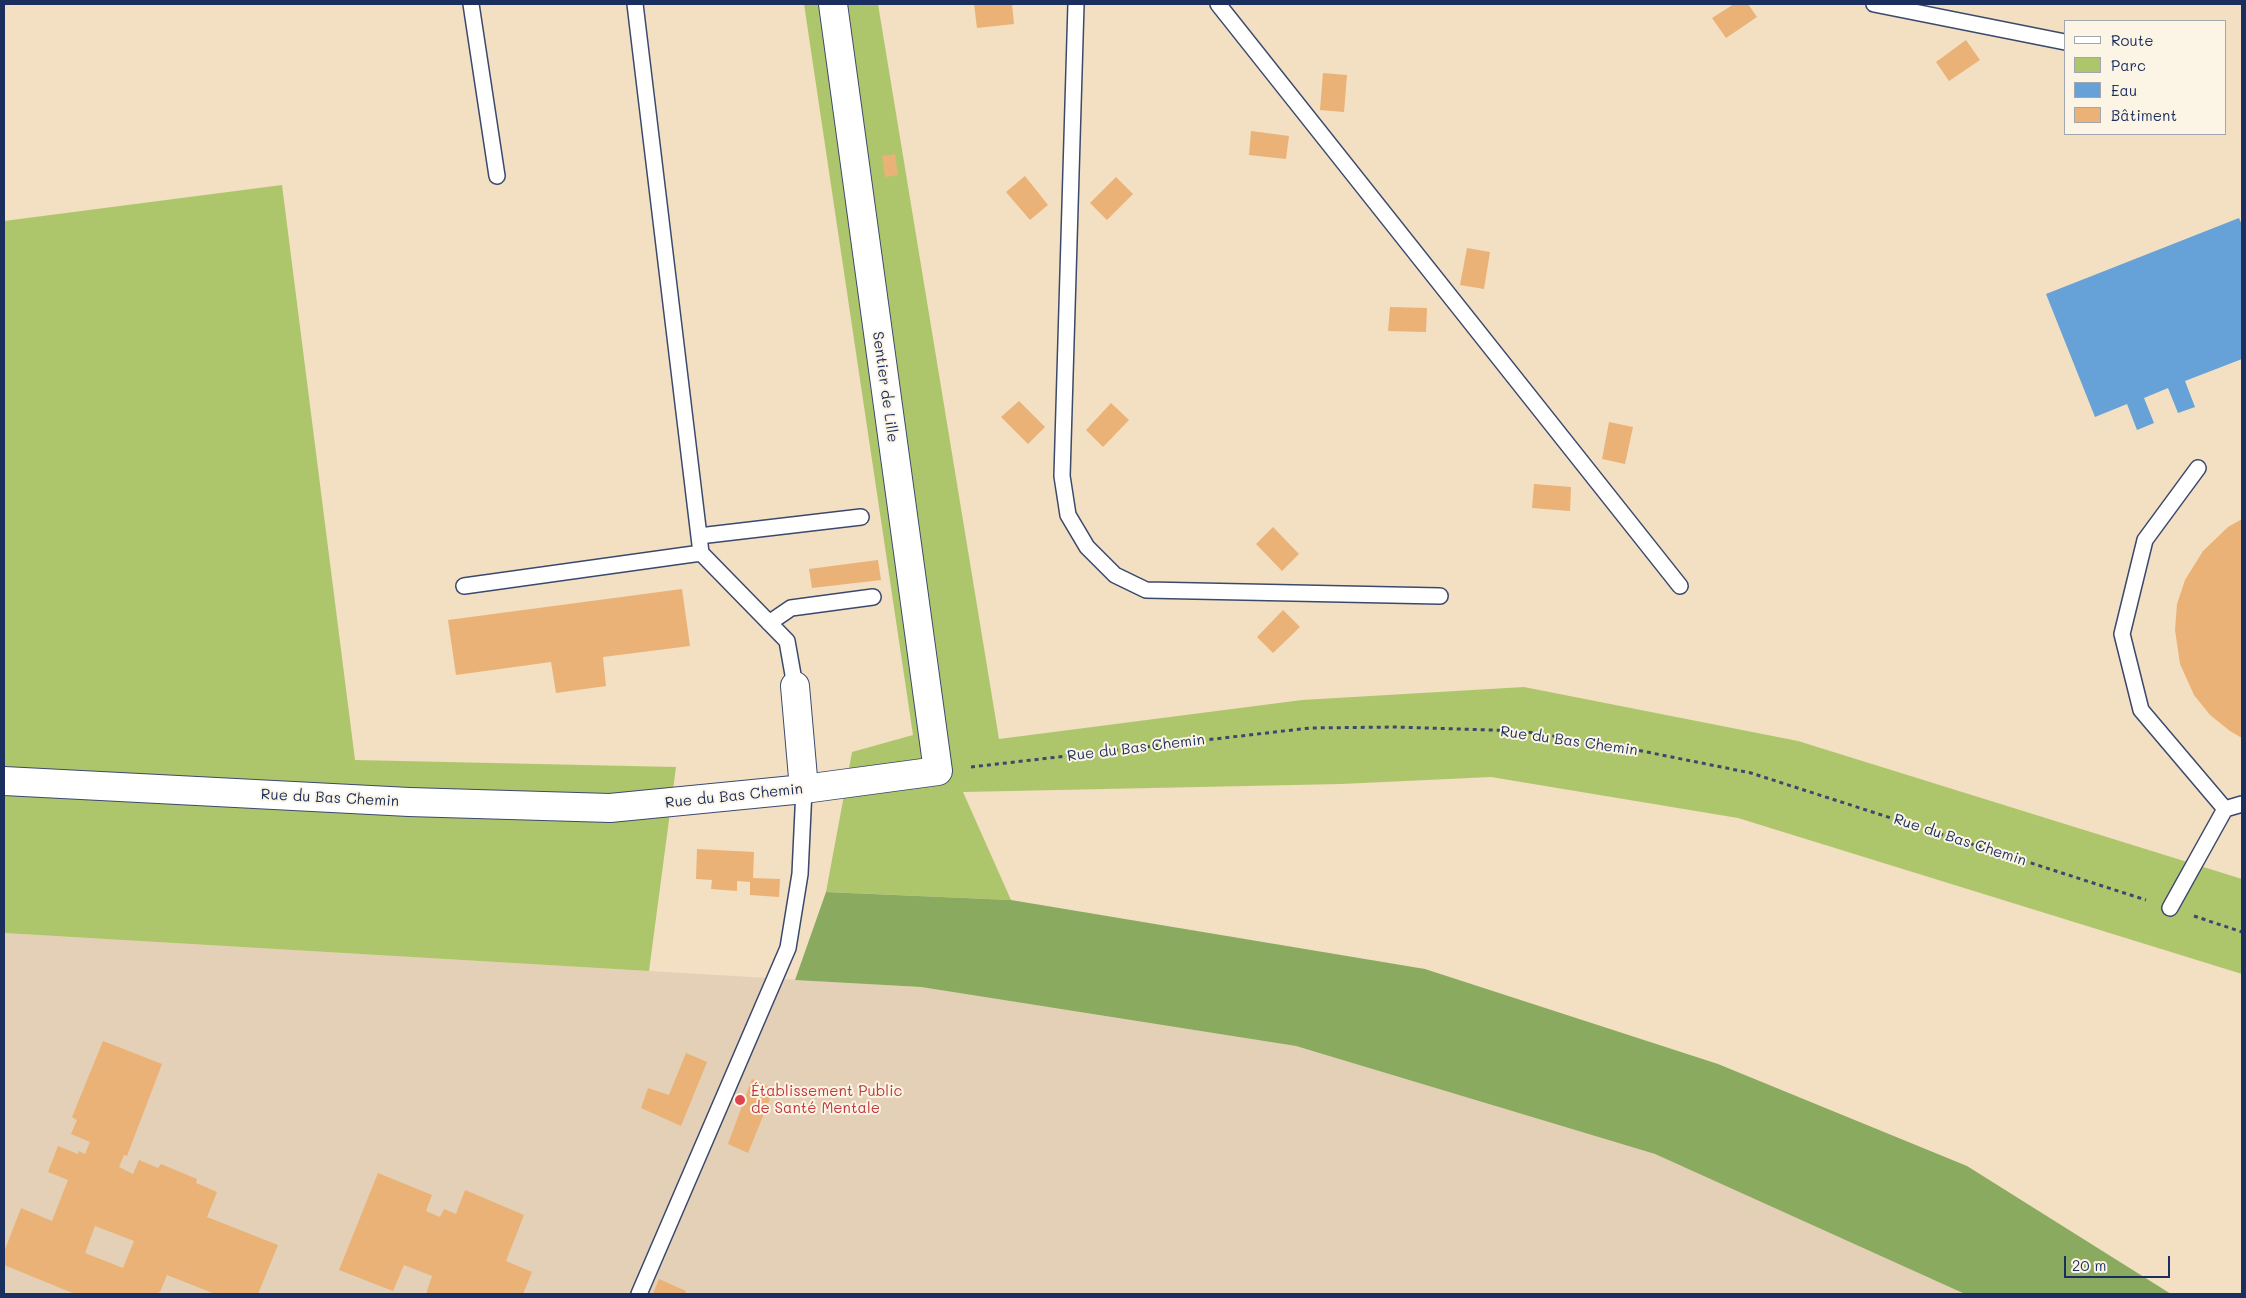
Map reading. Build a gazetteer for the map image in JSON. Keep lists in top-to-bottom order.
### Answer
{
  "streets": {
    "street": ["Sentier de Lille", "Rue du Bas Chemin"]
  },
  "crossings": [
    ["Sentier de Lille", "Rue du Bas Chemin"]
  ],
  "places": ["Établissement Public de Santé Mentale"],
  "legend": [
    "Route",
    "Parc",
    "Eau",
    "Bâtiment"
  ],
  "scale_bar": "20 m"
}
